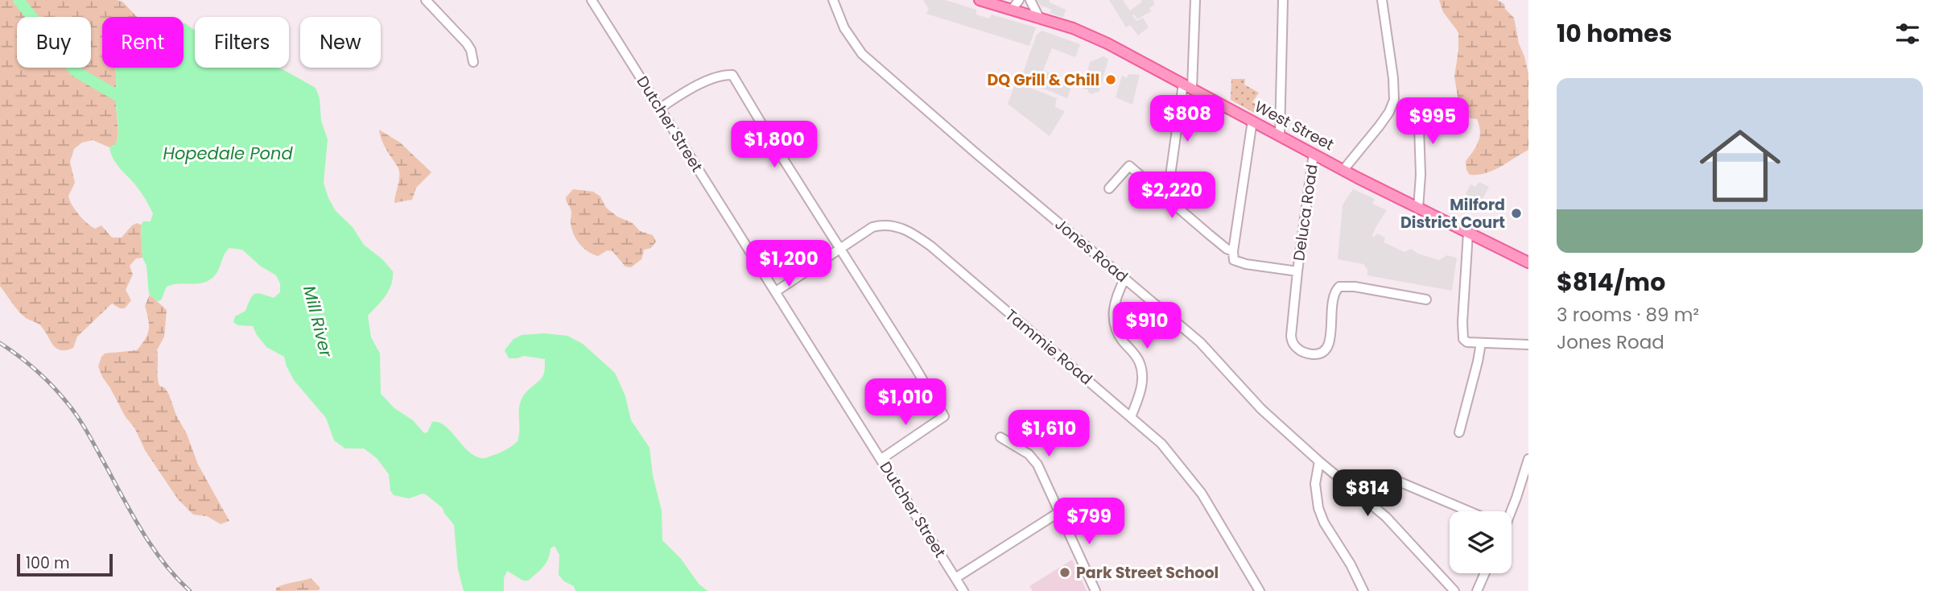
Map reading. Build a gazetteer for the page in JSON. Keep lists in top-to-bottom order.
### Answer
{
  "streets": {
    "main road": ["West Street"],
    "street": [
      "Dutcher Street",
      "Deluca Road",
      "Jones Road",
      "Tammie Road"
    ]
  },
  "crossings": [
    ["Dutcher Street", "Tammie Road"],
    ["West Street", "Deluca Road"]
  ],
  "water": ["Hopedale Pond", "Mill River"],
  "places": ["DQ Grill & Chill", "Milford District Court", "Park Street School"],
  "scale_bar": "100 m",
  "page": {
    "heading": "10 homes",
    "chip": [
      "Buy",
      "Rent",
      "Filters",
      "New"
    ],
    "list": [
      {
        "name": "$814/mo",
        "note": "3 rooms · 89 m² · Jones Road"
      }
    ],
    "price": [
      "$808",
      "$995",
      "$1,800",
      "$2,220",
      "$1,200",
      "$910",
      "$1,010",
      "$1,610",
      "$814",
      "$799"
    ],
    "scale": "100 m"
  }
}
